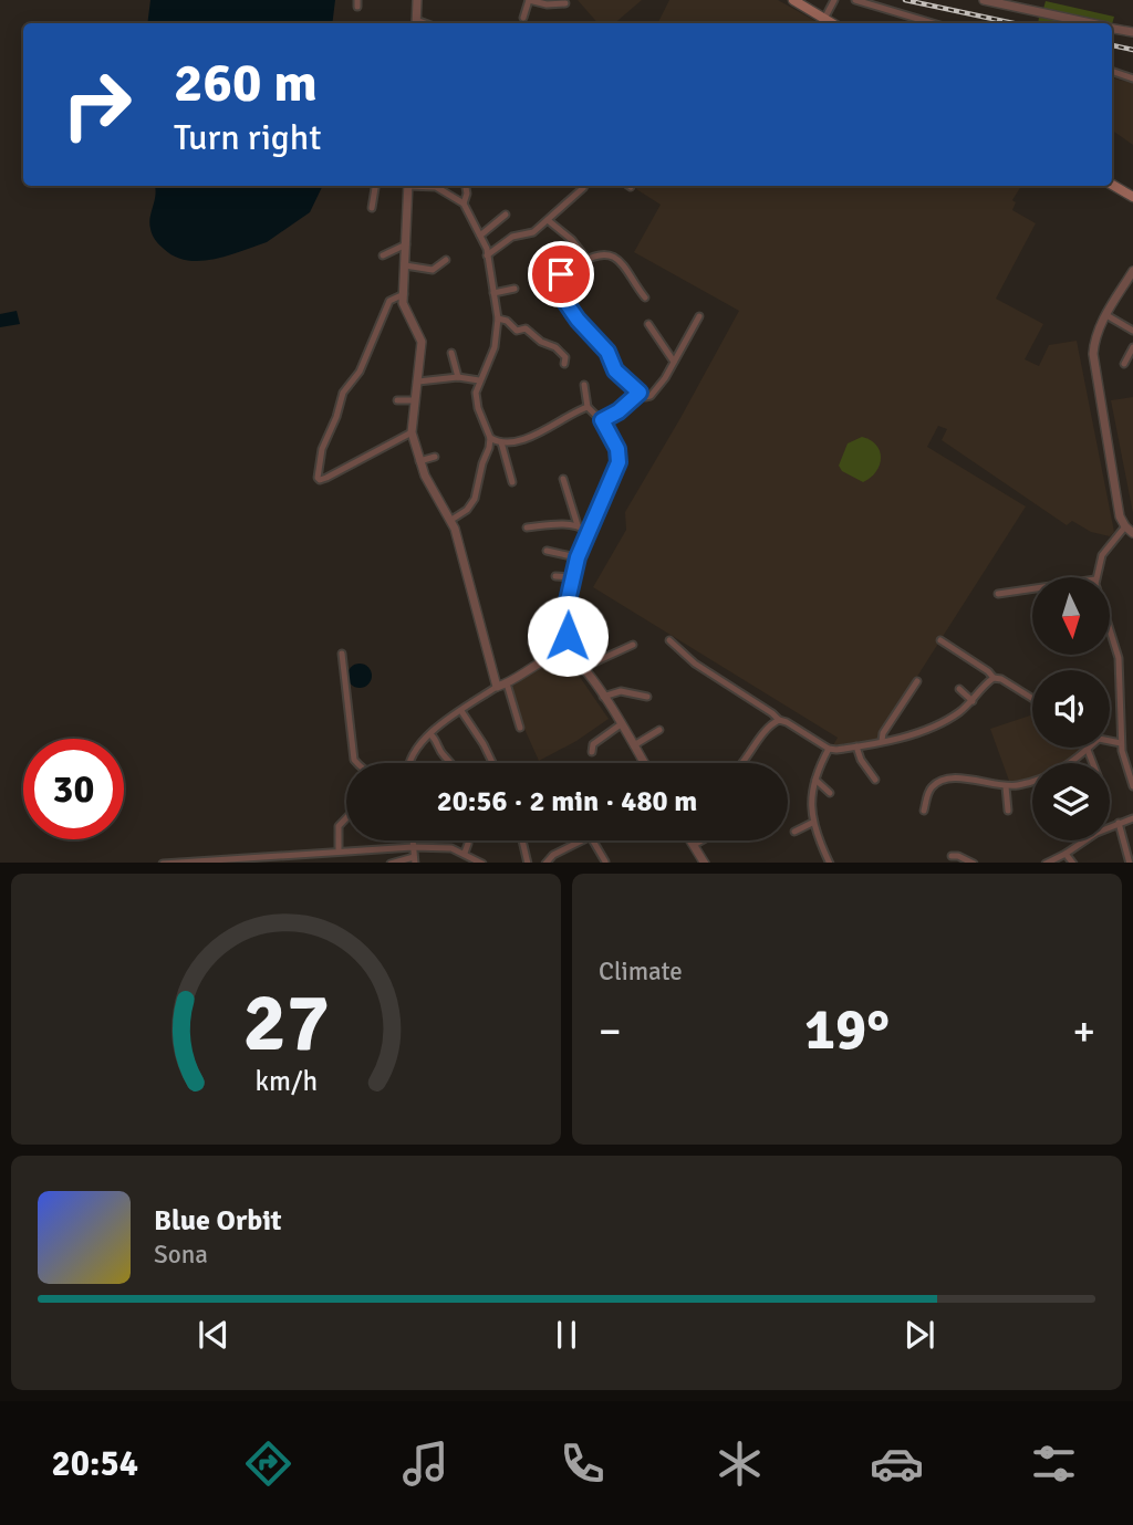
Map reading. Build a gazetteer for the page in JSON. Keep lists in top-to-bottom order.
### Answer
{
  "north": "bottom",
  "page": {
    "turn": ["260 m", "Turn right"],
    "limit": "30",
    "trip": "20:56 · 2 min · 480 m",
    "tile": "Climate",
    "heat": ["−", "19°", "+"],
    "song": ["Blue Orbit", "Sona"],
    "tabs": "20:54",
    "gauge": ["27", "km/h"]
  }
}
